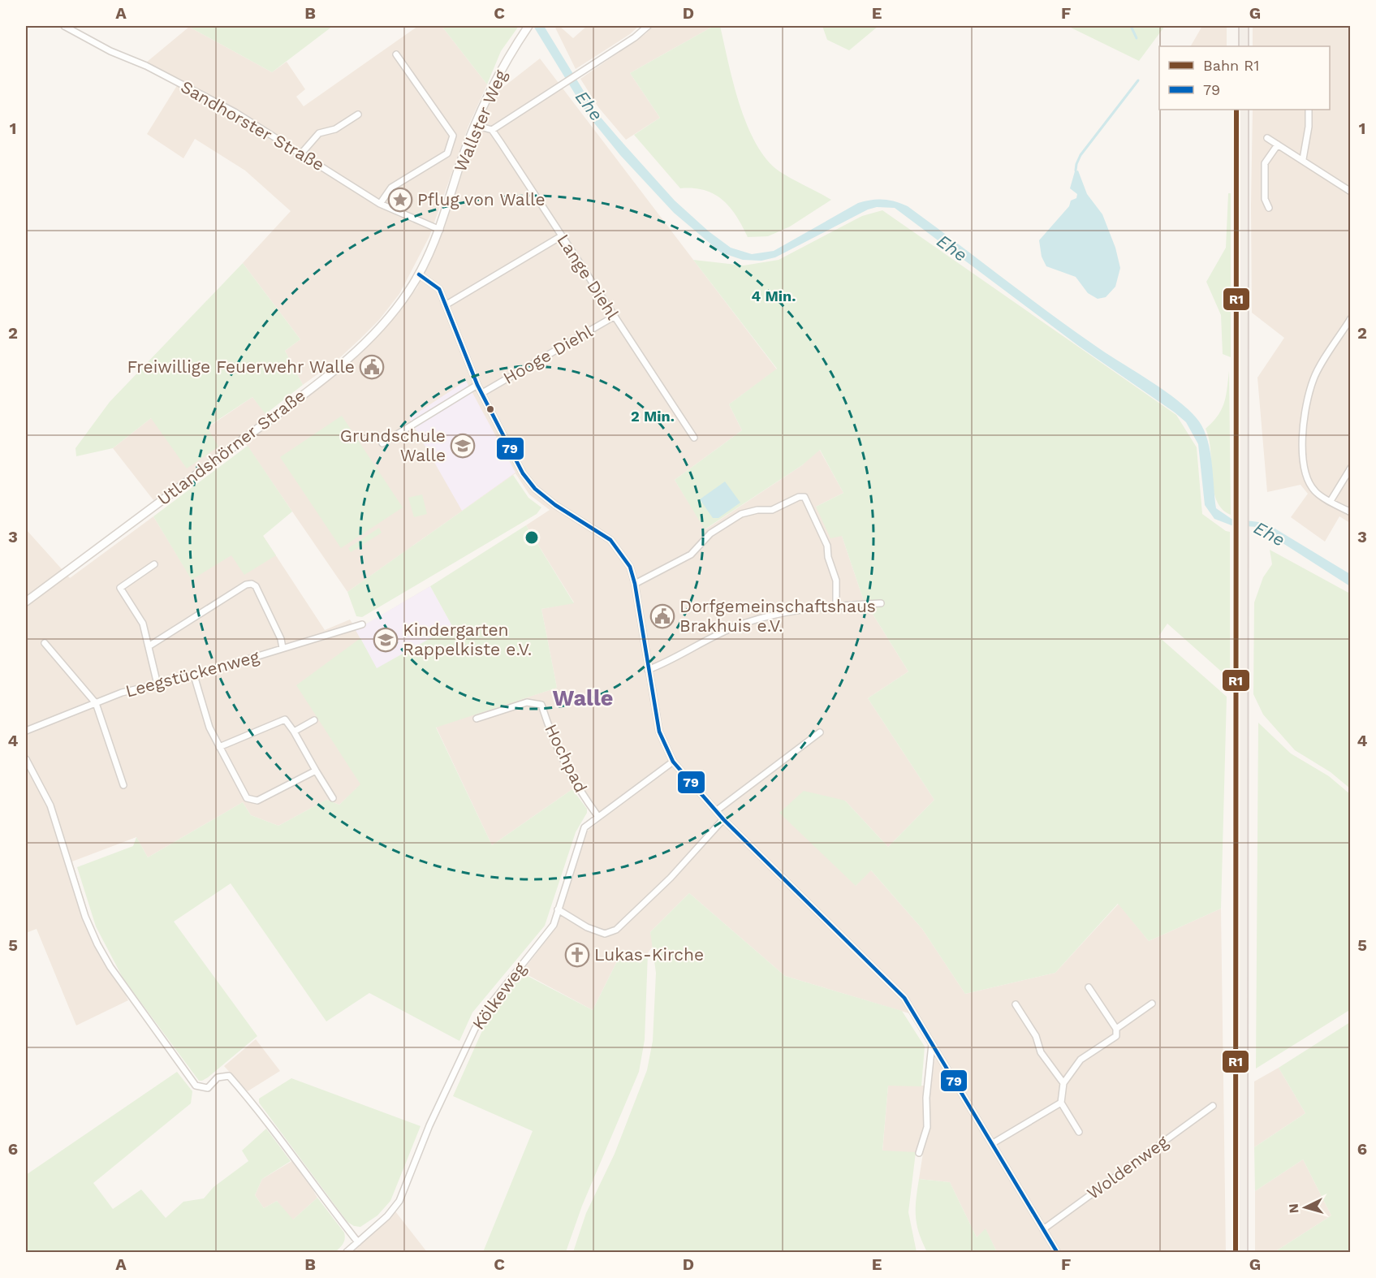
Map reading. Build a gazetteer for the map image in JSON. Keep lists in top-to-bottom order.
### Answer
{
  "streets": {
    "street": [
      "Wallster Weg",
      "Sandhorster Straße",
      "Lange Diehl",
      "Hooge Diehl",
      "Utlandshörner Straße",
      "Leegstückenweg",
      "Hochpad",
      "Kölkeweg",
      "Woldenweg"
    ]
  },
  "crossings": [
    ["Wallster Weg", "Sandhorster Straße"],
    ["Wallster Weg", "Utlandshörner Straße"],
    ["Lange Diehl", "Hooge Diehl"],
    ["Hochpad", "Kölkeweg"]
  ],
  "districts": ["Walle"],
  "water": ["Ehe"],
  "places": {
    "place": ["Pflug von Walle"],
    "public building": ["Freiwillige Feuerwehr Walle", "Dorfgemeinschaftshaus Brakhuis e.V."],
    "school or university": ["Grundschule Walle", "Kindergarten Rappelkiste e.V."],
    "church": ["Lukas-Kirche"]
  },
  "lines": ["rail line R1", "transit line 79"],
  "legend": ["Bahn R1", "79"],
  "north": "left",
  "grid": {
    "columns": [
      "A",
      "B",
      "C",
      "D",
      "E",
      "F",
      "G"
    ],
    "rows": [
      "1",
      "2",
      "3",
      "4",
      "5",
      "6"
    ]
  },
  "rings": ["4 Min.", "2 Min."]
}
